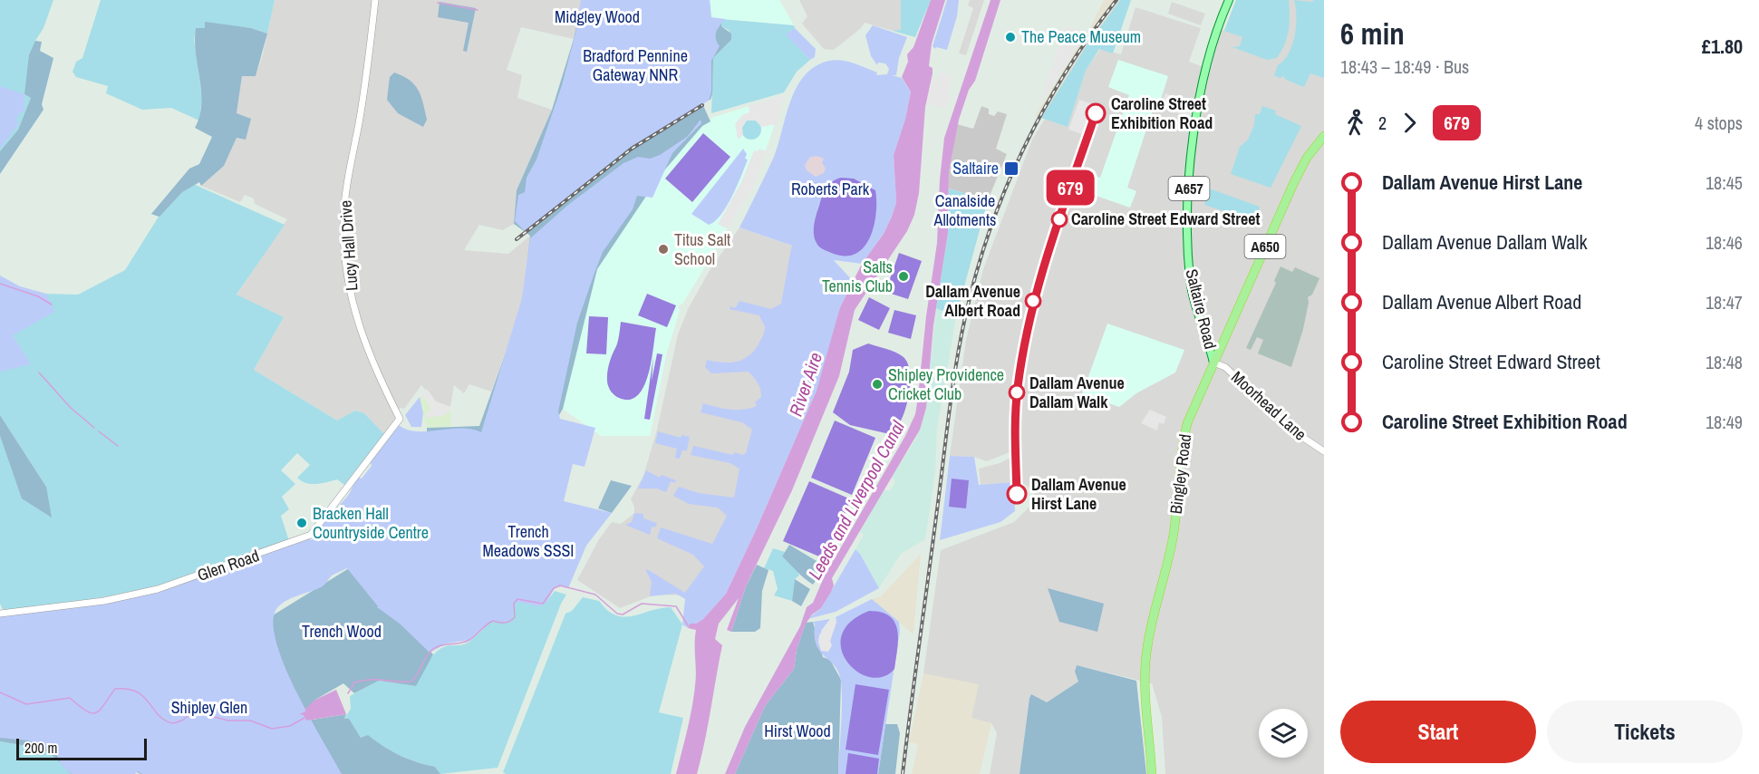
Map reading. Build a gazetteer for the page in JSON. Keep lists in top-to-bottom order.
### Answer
{
  "streets": {
    "highway": ["A650", "Bingley Road"],
    "main road": ["A657", "Saltaire Road"],
    "street": ["Lucy Hall Drive", "Moorhead Lane", "Glen Road"]
  },
  "crossings": [
    ["Lucy Hall Drive", "Glen Road"],
    ["Saltaire Road", "Moorhead Lane"],
    ["Saltaire Road", "Bingley Road"],
    ["Moorhead Lane", "Bingley Road"]
  ],
  "water": ["River Aire", "Leeds and Liverpool Canal"],
  "parks": [
    "Midgley Wood",
    "Bradford Pennine Gateway NNR",
    "Roberts Park",
    "Canalside Allotments",
    "Trench Meadows SSSI",
    "Trench Wood",
    "Shipley Glen",
    "Hirst Wood"
  ],
  "places": {
    "other": [
      "The Peace Museum",
      "Caroline Street Exhibition Road",
      "Caroline Street Edward Street",
      "Titus Salt School",
      "Salts Tennis Club",
      "Dallam Avenue Albert Road",
      "Shipley Providence Cricket Club",
      "Dallam Avenue Dallam Walk",
      "Dallam Avenue Hirst Lane",
      "Bracken Hall Countryside Centre"
    ],
    "transit": ["Saltaire"]
  },
  "lines": ["bus line 679"],
  "scale_bar": "200 m",
  "page": {
    "on_map": "679",
    "heading": ["6 min", "18:43 – 18:49 · Bus", "£1.80"],
    "legs": ["2", "679", "4 stops"],
    "list": [
      {
        "name": "Dallam Avenue Hirst Lane",
        "value": "18:45"
      },
      {
        "name": "Dallam Avenue Dallam Walk",
        "value": "18:46"
      },
      {
        "name": "Dallam Avenue Albert Road",
        "value": "18:47"
      },
      {
        "name": "Caroline Street Edward Street",
        "value": "18:48"
      },
      {
        "name": "Caroline Street Exhibition Road",
        "value": "18:49"
      }
    ],
    "buttons": ["Start", "Tickets"],
    "scale": "200 m"
  }
}
